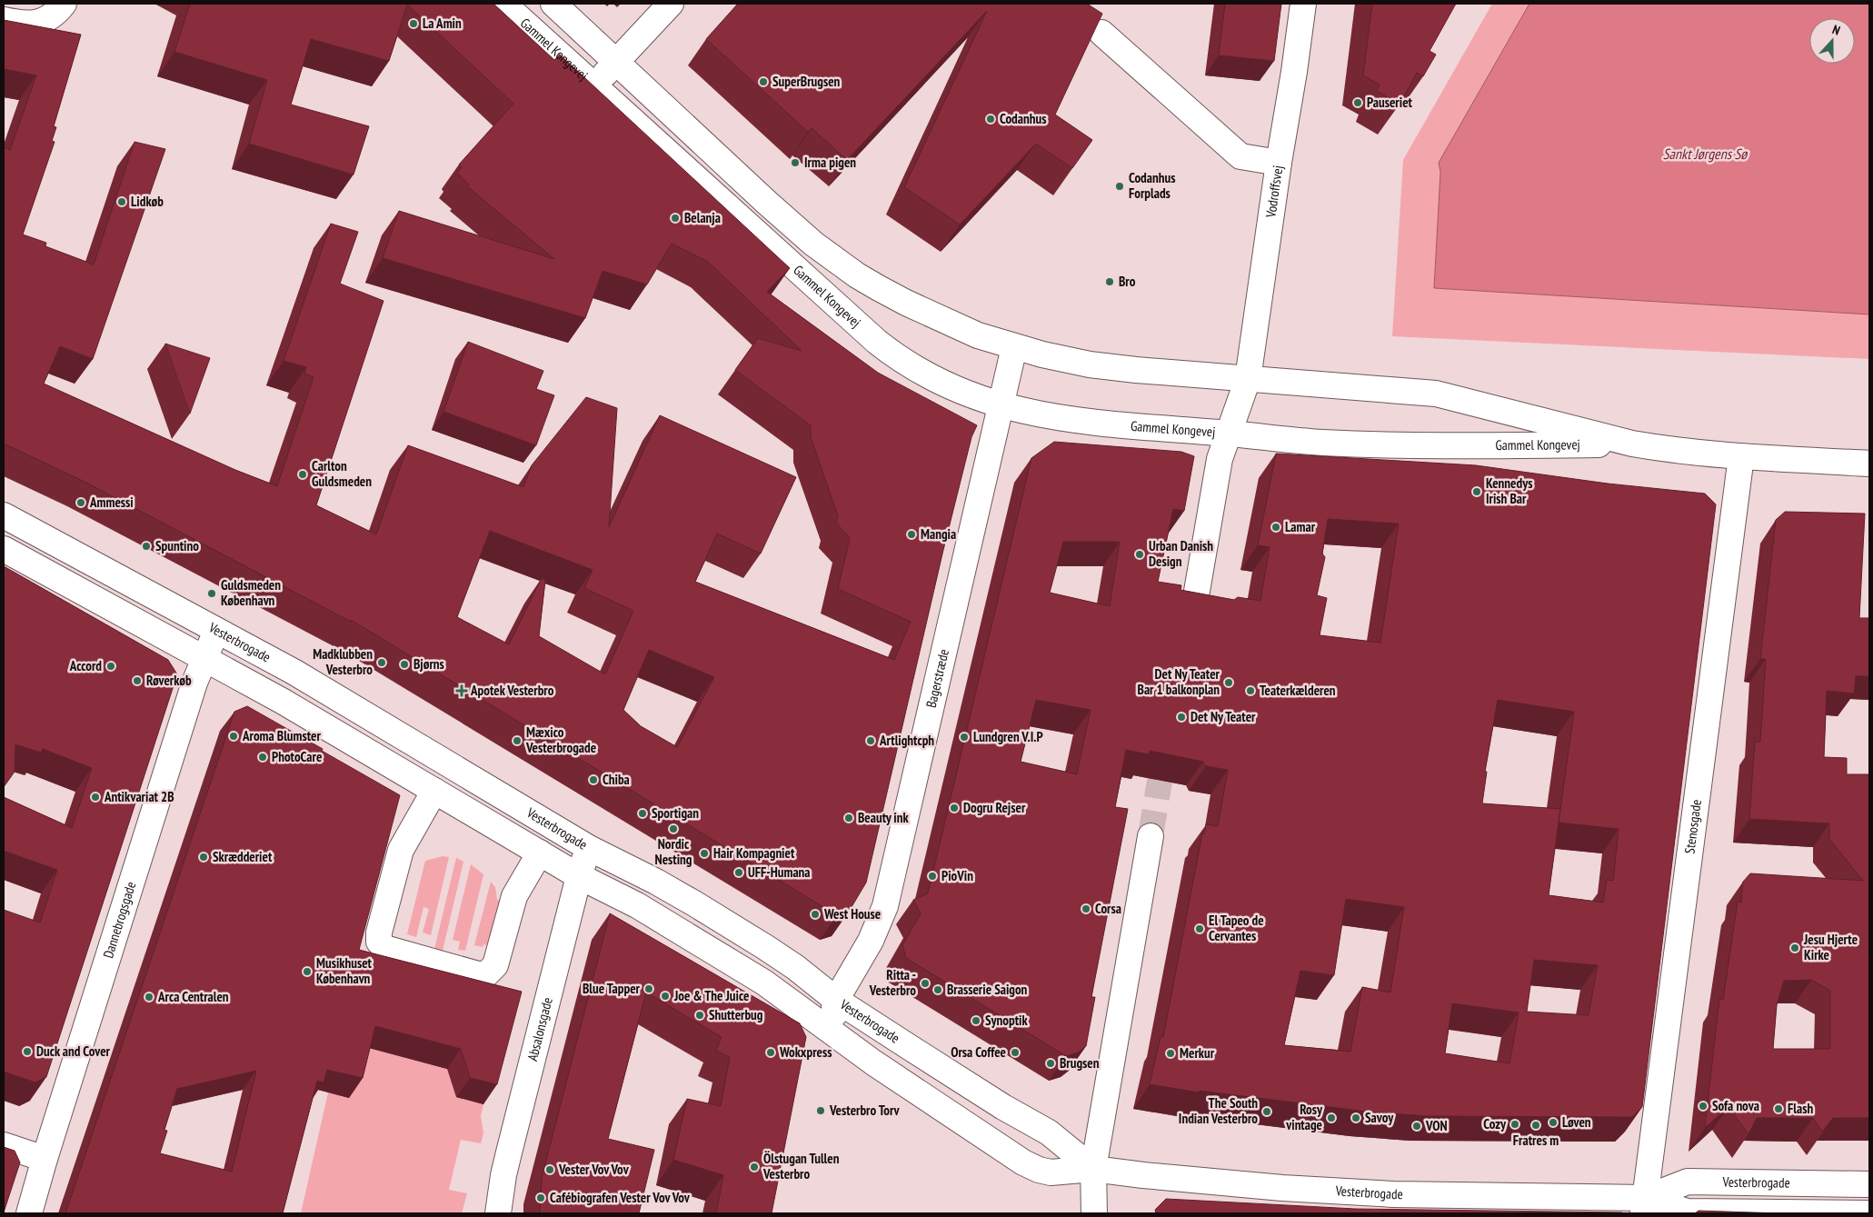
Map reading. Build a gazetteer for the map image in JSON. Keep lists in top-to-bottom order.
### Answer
{
  "streets": {
    "street": [
      "Gammel Kongevej",
      "Vodroffsvej",
      "Vesterbrogade",
      "Bagerstræde",
      "Stenosgade",
      "Dannebrogsgade",
      "Absalonsgade"
    ]
  },
  "crossings": [
    ["Gammel Kongevej", "Vodroffsvej"],
    ["Gammel Kongevej", "Bagerstræde"],
    ["Gammel Kongevej", "Stenosgade"],
    ["Vesterbrogade", "Bagerstræde"],
    ["Vesterbrogade", "Stenosgade"],
    ["Vesterbrogade", "Dannebrogsgade"],
    ["Vesterbrogade", "Absalonsgade"]
  ],
  "water": ["Sankt Jørgens Sø"],
  "places": {
    "other": [
      "La Amin",
      "SuperBrugsen",
      "Pauseriet",
      "Codanhus",
      "Irma pigen",
      "Codanhus Forplads",
      "Lidkøb",
      "Belanja",
      "Bro",
      "Carlton Guldsmeden",
      "Kennedys Irish Bar",
      "Ammessi",
      "Lamar",
      "Mangia",
      "Spuntino",
      "Urban Danish Design",
      "Guldsmeden København",
      "Madklubben Vesterbro",
      "Bjørns",
      "Accord",
      "Røverkøb",
      "Det Ny Teater Bar 1 balkonplan",
      "Teaterkælderen",
      "Det Ny Teater",
      "Aroma Blumster",
      "Lundgren V.I.P",
      "Mæxico Vesterbrogade",
      "Artlightcph",
      "PhotoCare",
      "Chiba",
      "Antikvariat 2B",
      "Dogru Rejser",
      "Sportigan",
      "Beauty ink",
      "Nordic Nesting",
      "Hair Kompagniet",
      "Skrædderiet",
      "UFF-Humana",
      "PioVin",
      "Corsa",
      "West House",
      "El Tapeo de Cervantes",
      "Jesu Hjerte Kirke",
      "Musikhuset København",
      "Ritta - Vesterbro",
      "Blue Tapper",
      "Brasserie Saigon",
      "Joe & The Juice",
      "Arca Centralen",
      "Shutterbug",
      "Synoptik",
      "Duck and Cover",
      "Wokxpress",
      "Orsa Coffee",
      "Merkur",
      "Brugsen",
      "Sofa nova",
      "Flash",
      "Vesterbro Torv",
      "The South Indian Vesterbro",
      "Rosy vintage",
      "Savoy",
      "Løven",
      "Cozy",
      "Fratres m",
      "VON",
      "Ölstugan Tullen Vesterbro",
      "Vester Vov Vov",
      "Cafébiografen Vester Vov Vov"
    ],
    "health": ["Apotek Vesterbro"]
  },
  "north": "top"
}
